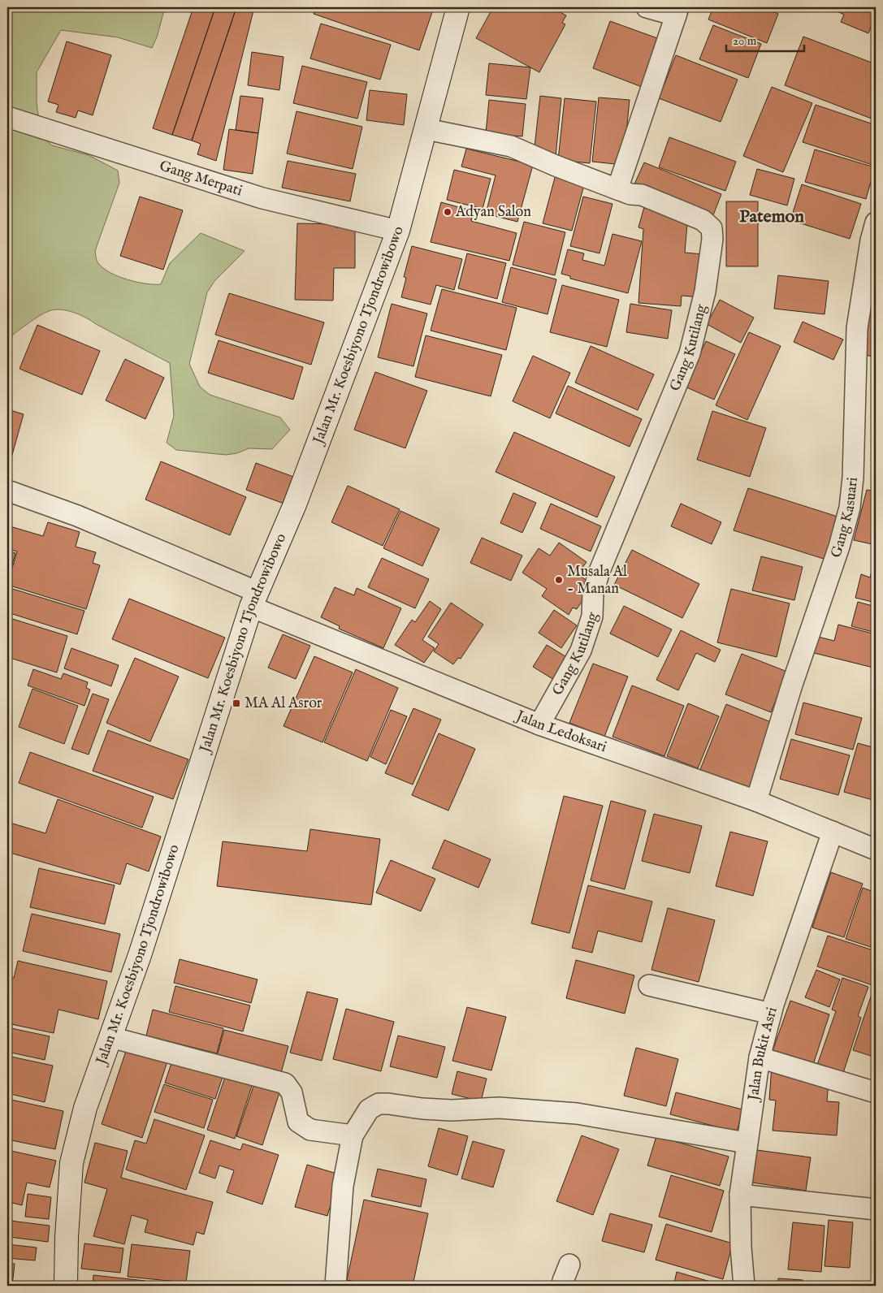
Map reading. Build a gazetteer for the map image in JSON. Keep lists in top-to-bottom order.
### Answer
{
  "streets": {
    "main road": ["Jalan Mr. Koesbiyono Tjondrowibowo"],
    "street": [
      "Gang Merpati",
      "Gang Kutilang",
      "Gang Kasuari",
      "Jalan Ledoksari",
      "Jalan Bukit Asri"
    ]
  },
  "crossings": [
    ["Gang Merpati", "Jalan Mr. Koesbiyono Tjondrowibowo"],
    ["Jalan Mr. Koesbiyono Tjondrowibowo", "Jalan Ledoksari"],
    ["Gang Kutilang", "Jalan Ledoksari"],
    ["Gang Kasuari", "Jalan Ledoksari"],
    ["Jalan Ledoksari", "Jalan Bukit Asri"]
  ],
  "districts": ["Patemon"],
  "places": {
    "other": ["Adyan Salon", "Musala Al - Manan"],
    "transit": ["MA Al Asror"]
  },
  "scale_bar": "20 m"
}
